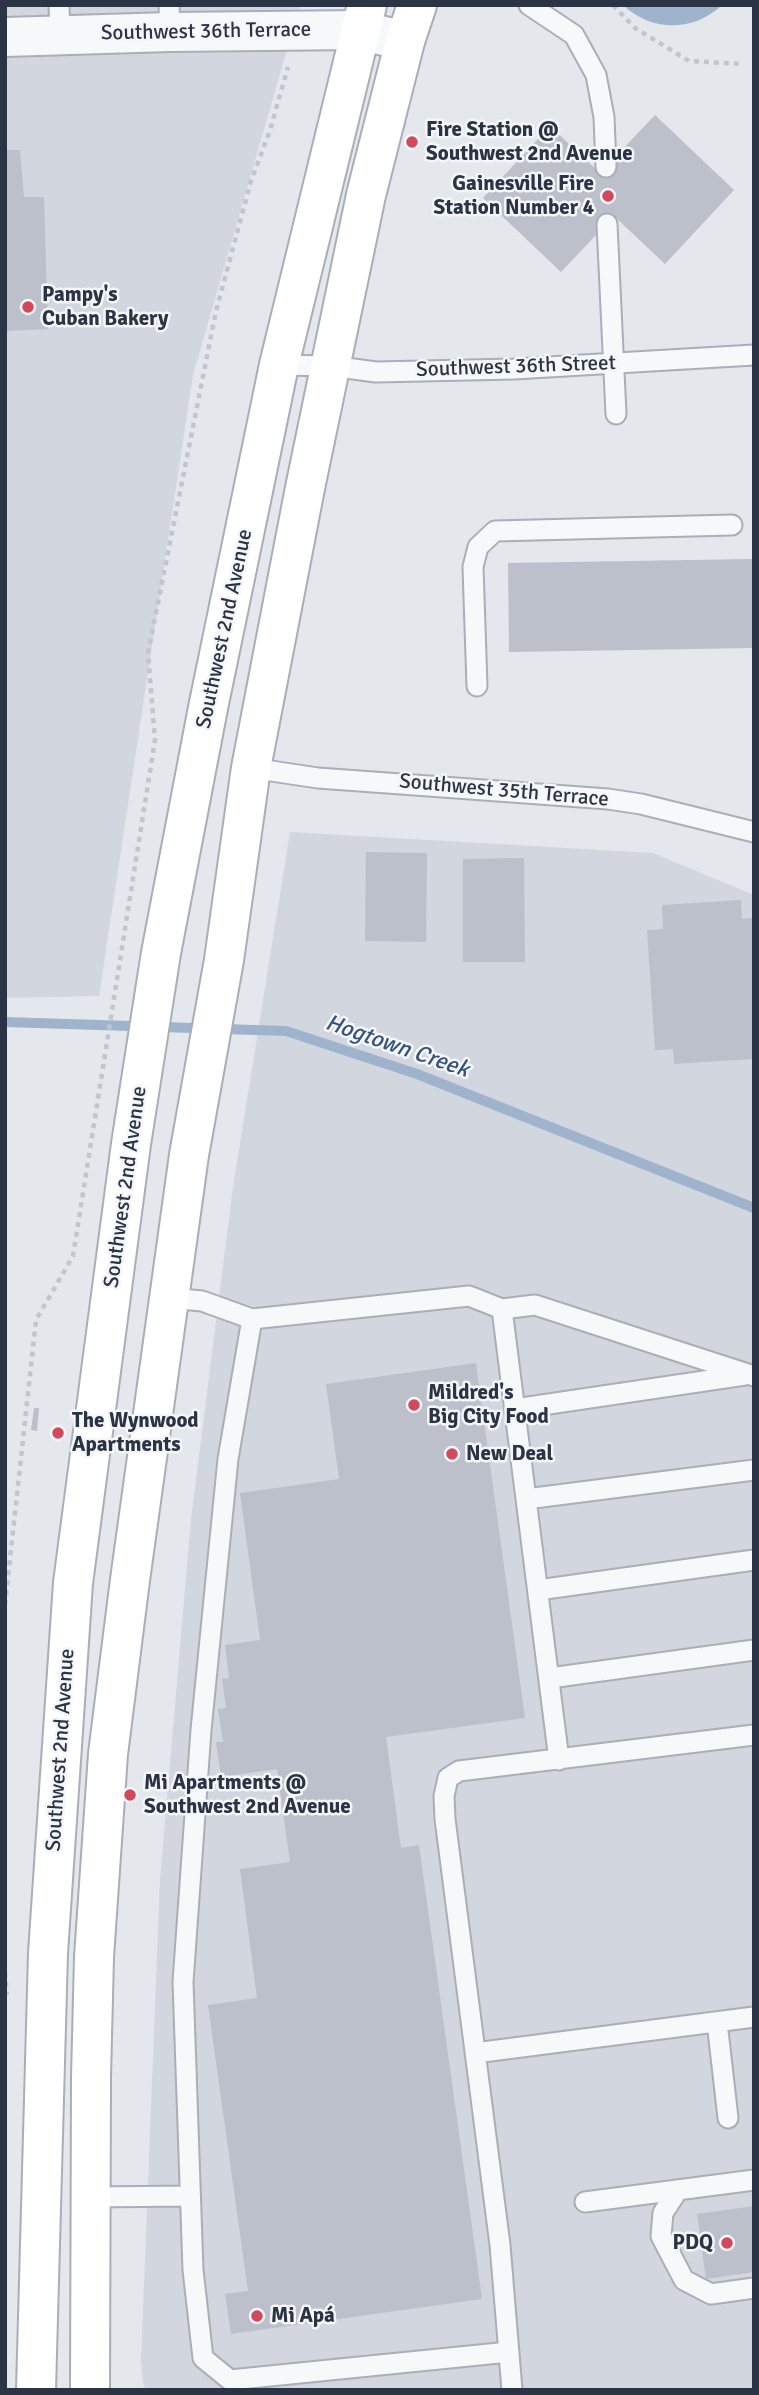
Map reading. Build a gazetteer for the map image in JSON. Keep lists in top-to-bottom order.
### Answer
{
  "streets": {
    "main road": ["Southwest 2nd Avenue"],
    "street": ["Southwest 36th Terrace"],
    "lane": ["Southwest 36th Street", "Southwest 35th Terrace"]
  },
  "crossings": [
    ["Southwest 36th Terrace", "Southwest 2nd Avenue"],
    ["Southwest 36th Street", "Southwest 2nd Avenue"]
  ],
  "water": ["Hogtown Creek"],
  "places": [
    "Fire Station @ Southwest 2nd Avenue",
    "Gainesville Fire Station Number 4",
    "Pampy's Cuban Bakery",
    "Mildred's Big City Food",
    "The Wynwood Apartments",
    "New Deal",
    "Mi Apartments @ Southwest 2nd Avenue",
    "PDQ",
    "Mi Apá"
  ]
}
